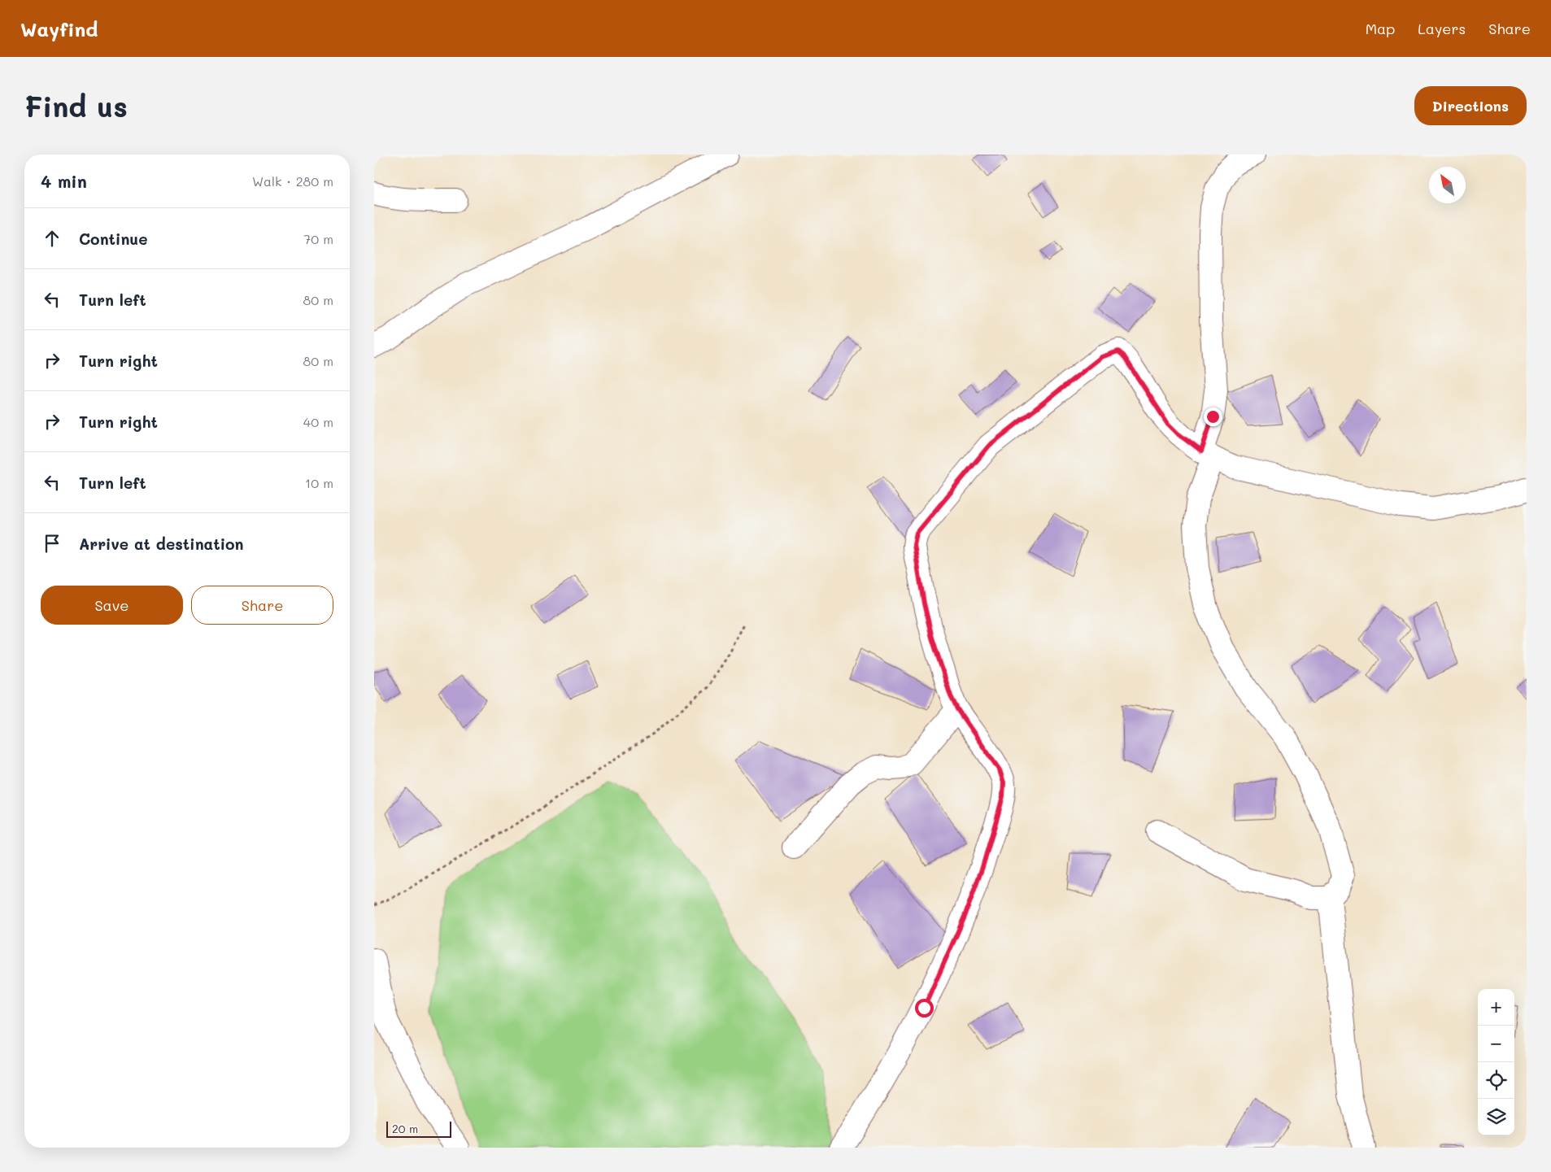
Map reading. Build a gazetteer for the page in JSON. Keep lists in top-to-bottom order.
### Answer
{
  "scale_bar": "20 m",
  "north": "top left",
  "page": {
    "header": "Wayfind",
    "nav": ["Map", "Layers", "Share"],
    "buttons": [
      "Directions",
      ["Save", "Share"]
    ],
    "title": "Find us",
    "heading": ["4 min", "Walk · 280 m"],
    "list": [
      ["Continue", "70 m"],
      ["Turn left", "80 m"],
      ["Turn right", "80 m"],
      ["Turn right", "40 m"],
      ["Turn left", "10 m"],
      "Arrive at destination"
    ],
    "map_buttons": ["+", "−"],
    "scale": "20 m"
  }
}
